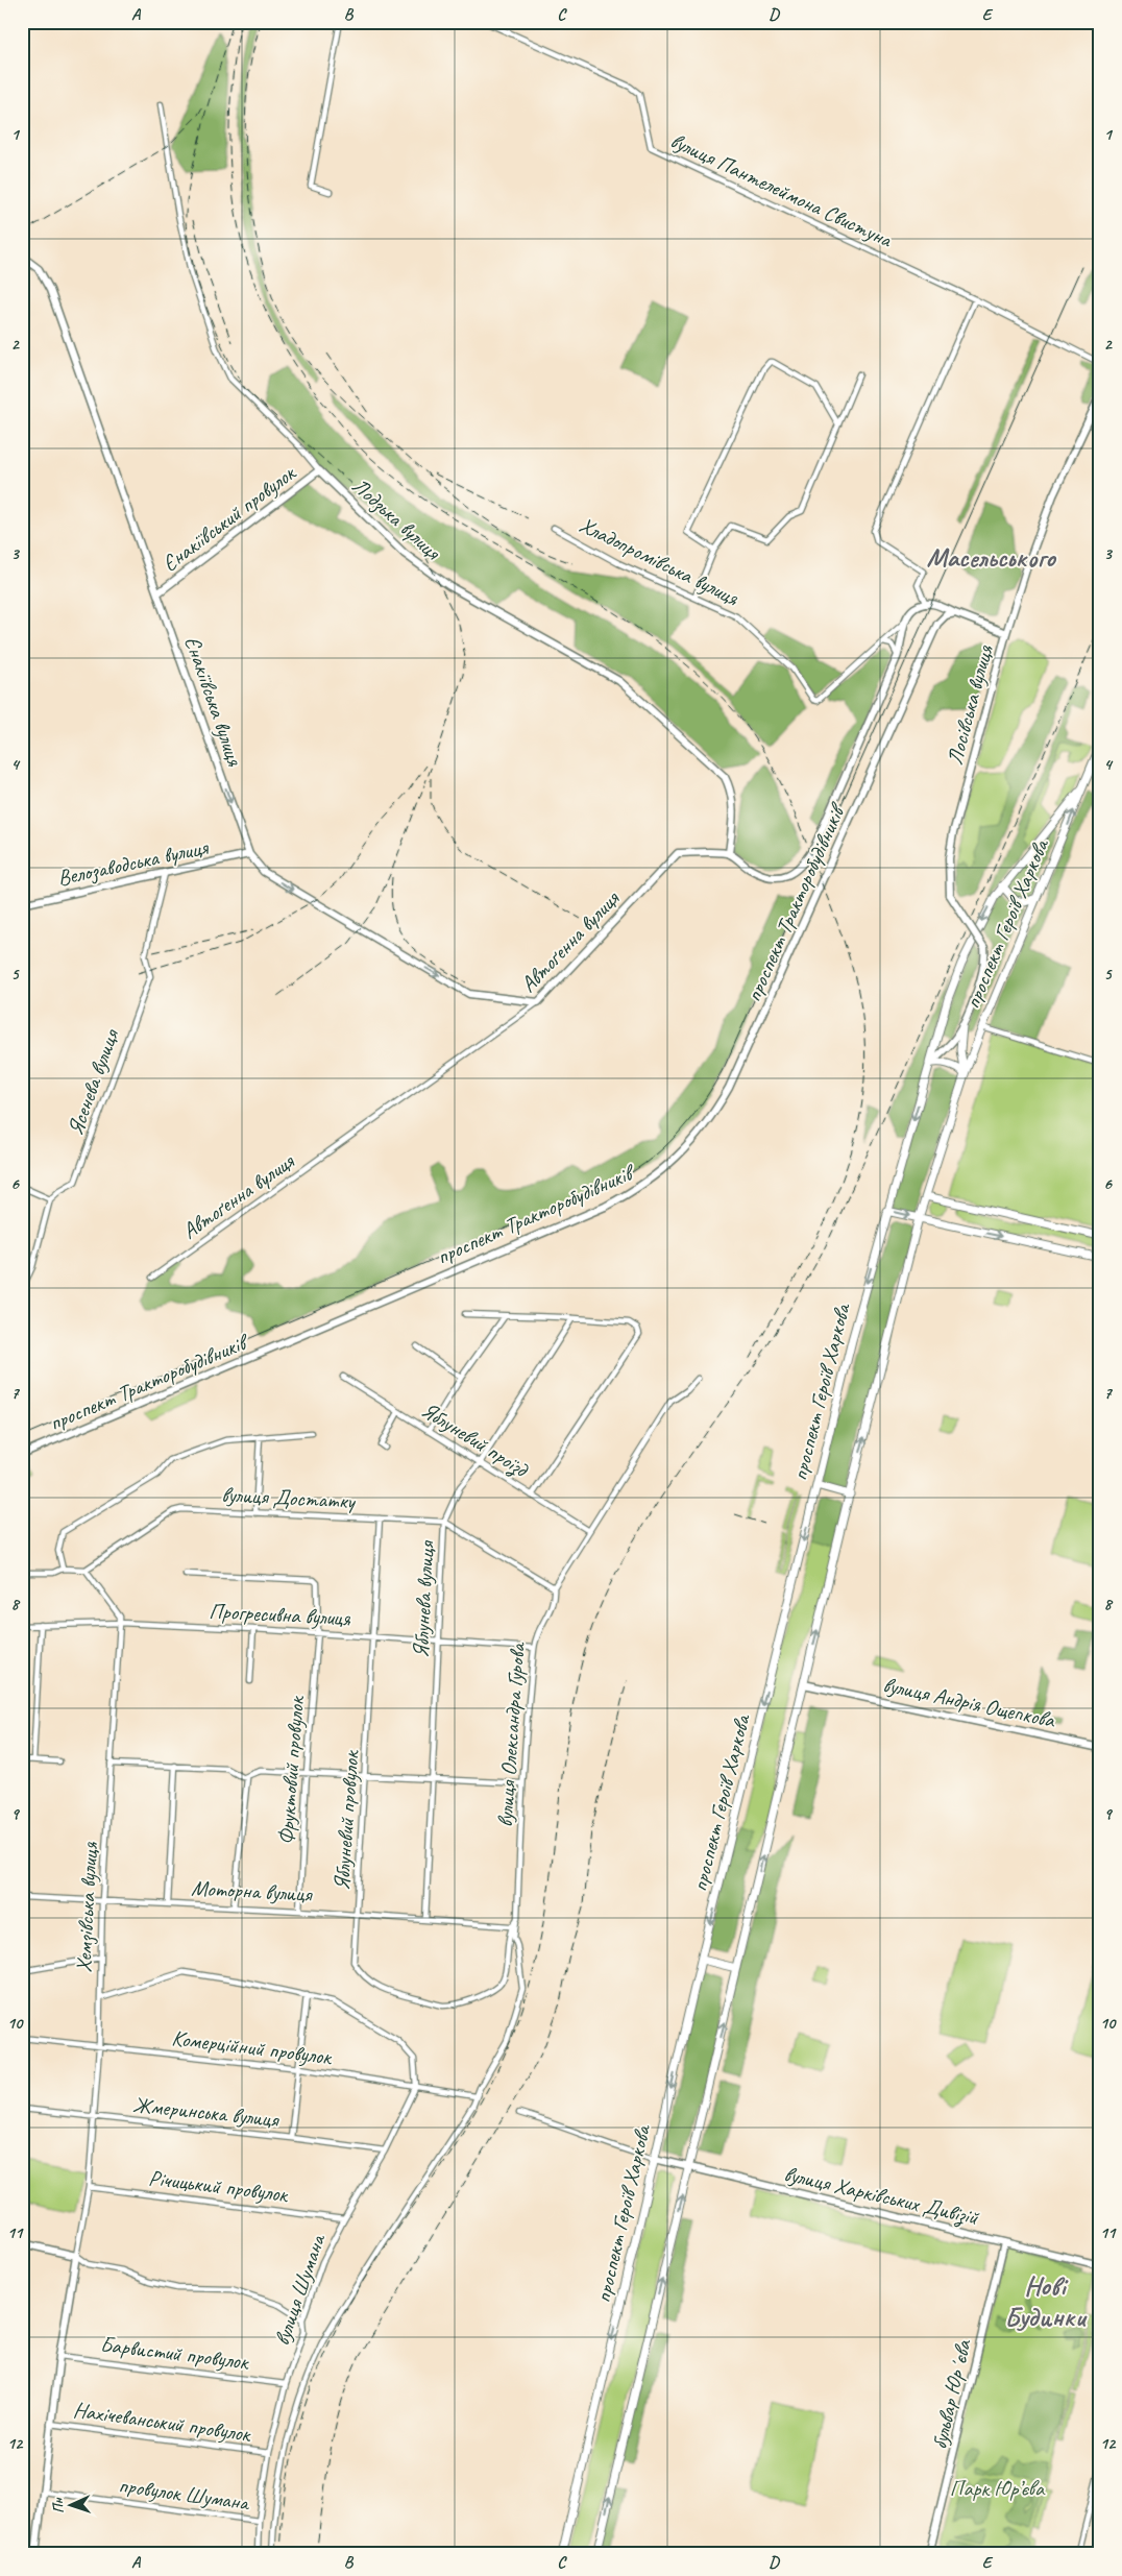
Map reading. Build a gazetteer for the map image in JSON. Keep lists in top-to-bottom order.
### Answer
{
  "streets": {
    "main road": ["проспект Героїв Харкова"],
    "street": [
      "вулиця Пантелеймона Свистуна",
      "Єнакіївський провулок",
      "Лодзька вулиця",
      "Хладопромівська вулиця",
      "Єнакіївська вулиця",
      "Лосівська вулиця",
      "Велозаводська вулиця",
      "проспект Тракторобудівників",
      "Автоґенна вулиця",
      "Ясенева вулиця",
      "Яблуневий проїзд",
      "вулиця Достатку",
      "Яблунева вулиця",
      "Прогресивна вулиця",
      "вулиця Андрія Ощепкова",
      "вулиця Олександра Гурова",
      "Фруктовий провулок",
      "Яблуневий провулок",
      "Моторна вулиця",
      "Хемзівська вулиця",
      "Комерційний провулок",
      "Жмеринська вулиця",
      "Річицький провулок",
      "вулиця Харківських Дивізій",
      "вулиця Шумана",
      "Барвистий провулок",
      "бульвар Юрʼєва",
      "Нахічеванський провулок",
      "провулок Шумана"
    ]
  },
  "crossings": [
    ["Єнакіївський провулок", "Лодзька вулиця"],
    ["Єнакіївський провулок", "Єнакіївська вулиця"],
    ["Лодзька вулиця", "Автоґенна вулиця"],
    ["Єнакіївська вулиця", "Велозаводська вулиця"],
    ["Єнакіївська вулиця", "Автоґенна вулиця"],
    ["Лосівська вулиця", "проспект Героїв Харкова"],
    ["Велозаводська вулиця", "Ясенева вулиця"],
    ["проспект Героїв Харкова", "вулиця Андрія Ощепкова"],
    ["проспект Героїв Харкова", "вулиця Харківських Дивізій"],
    ["Яблуневий проїзд", "Яблунева вулиця"],
    ["Яблуневий проїзд", "вулиця Олександра Гурова"],
    ["вулиця Достатку", "Яблунева вулиця"],
    ["вулиця Достатку", "вулиця Олександра Гурова"],
    ["вулиця Достатку", "Яблуневий провулок"],
    ["Яблунева вулиця", "Прогресивна вулиця"],
    ["Яблунева вулиця", "Моторна вулиця"],
    ["Прогресивна вулиця", "вулиця Олександра Гурова"],
    ["Прогресивна вулиця", "Фруктовий провулок"],
    ["Прогресивна вулиця", "Яблуневий провулок"],
    ["Прогресивна вулиця", "Хемзівська вулиця"],
    ["вулиця Олександра Гурова", "Комерційний провулок"],
    ["Фруктовий провулок", "Моторна вулиця"],
    ["Яблуневий провулок", "Моторна вулиця"],
    ["Моторна вулиця", "Хемзівська вулиця"],
    ["Хемзівська вулиця", "Комерційний провулок"],
    ["Хемзівська вулиця", "Жмеринська вулиця"],
    ["Хемзівська вулиця", "Річицький провулок"],
    ["Комерційний провулок", "вулиця Шумана"],
    ["Жмеринська вулиця", "вулиця Шумана"],
    ["Річицький провулок", "вулиця Шумана"],
    ["вулиця Харківських Дивізій", "бульвар Юрʼєва"],
    ["вулиця Шумана", "Барвистий провулок"],
    ["вулиця Шумана", "Нахічеванський провулок"],
    ["вулиця Шумана", "провулок Шумана"]
  ],
  "one_way": ["Єнакіївська вулиця"],
  "districts": ["Масельського", "Нові Будинки"],
  "parks": ["Парк Юр’єва"],
  "north": "left",
  "grid": {
    "columns": [
      "A",
      "B",
      "C",
      "D",
      "E"
    ],
    "rows": [
      "1",
      "2",
      "3",
      "4",
      "5",
      "6",
      "7",
      "8",
      "9",
      "10",
      "11",
      "12"
    ]
  }
}
